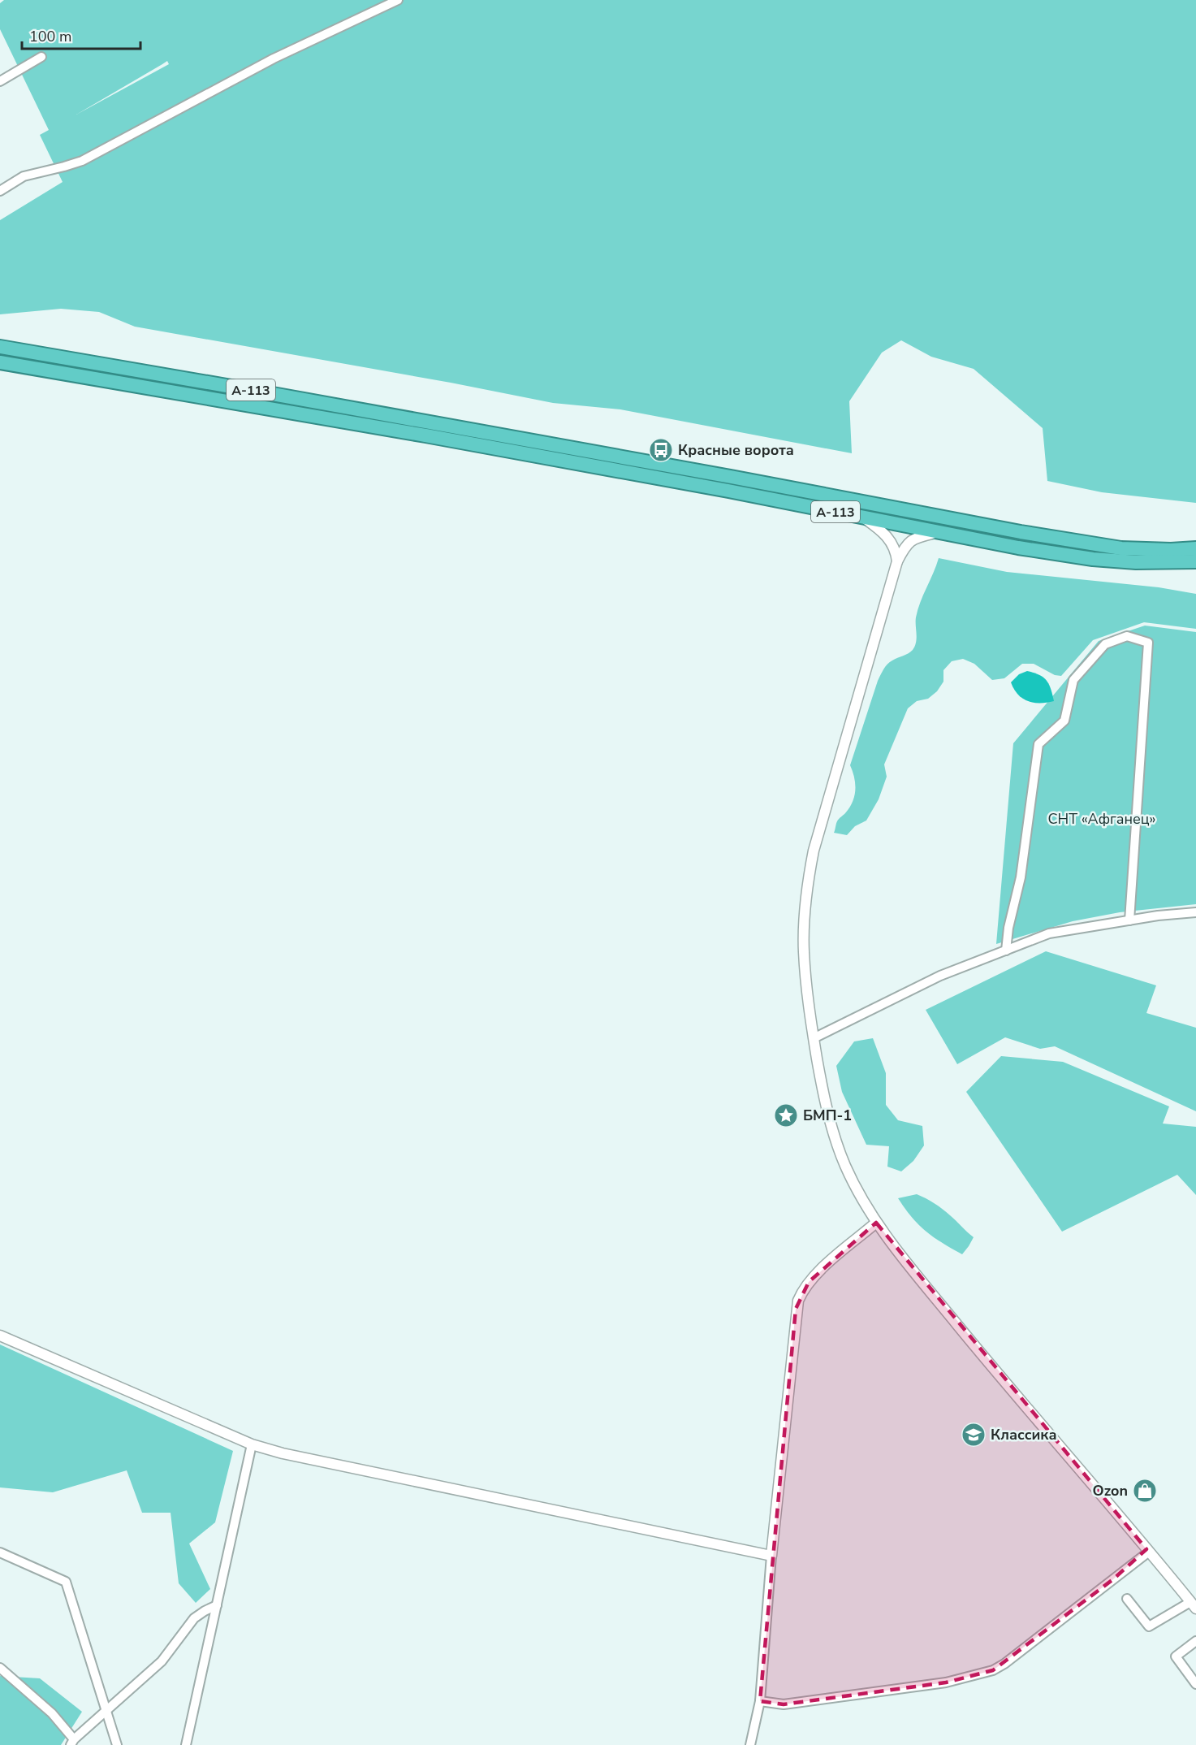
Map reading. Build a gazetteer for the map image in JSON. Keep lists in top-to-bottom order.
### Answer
{
  "streets": {
    "highway": ["А-113"]
  },
  "parks": ["СНТ «Афганец»"],
  "places": {
    "bus stop": ["Красные ворота"],
    "place": ["БМП-1"],
    "school or university": ["Классика"],
    "shop": ["Ozon"]
  },
  "scale_bar": "100 m"
}
